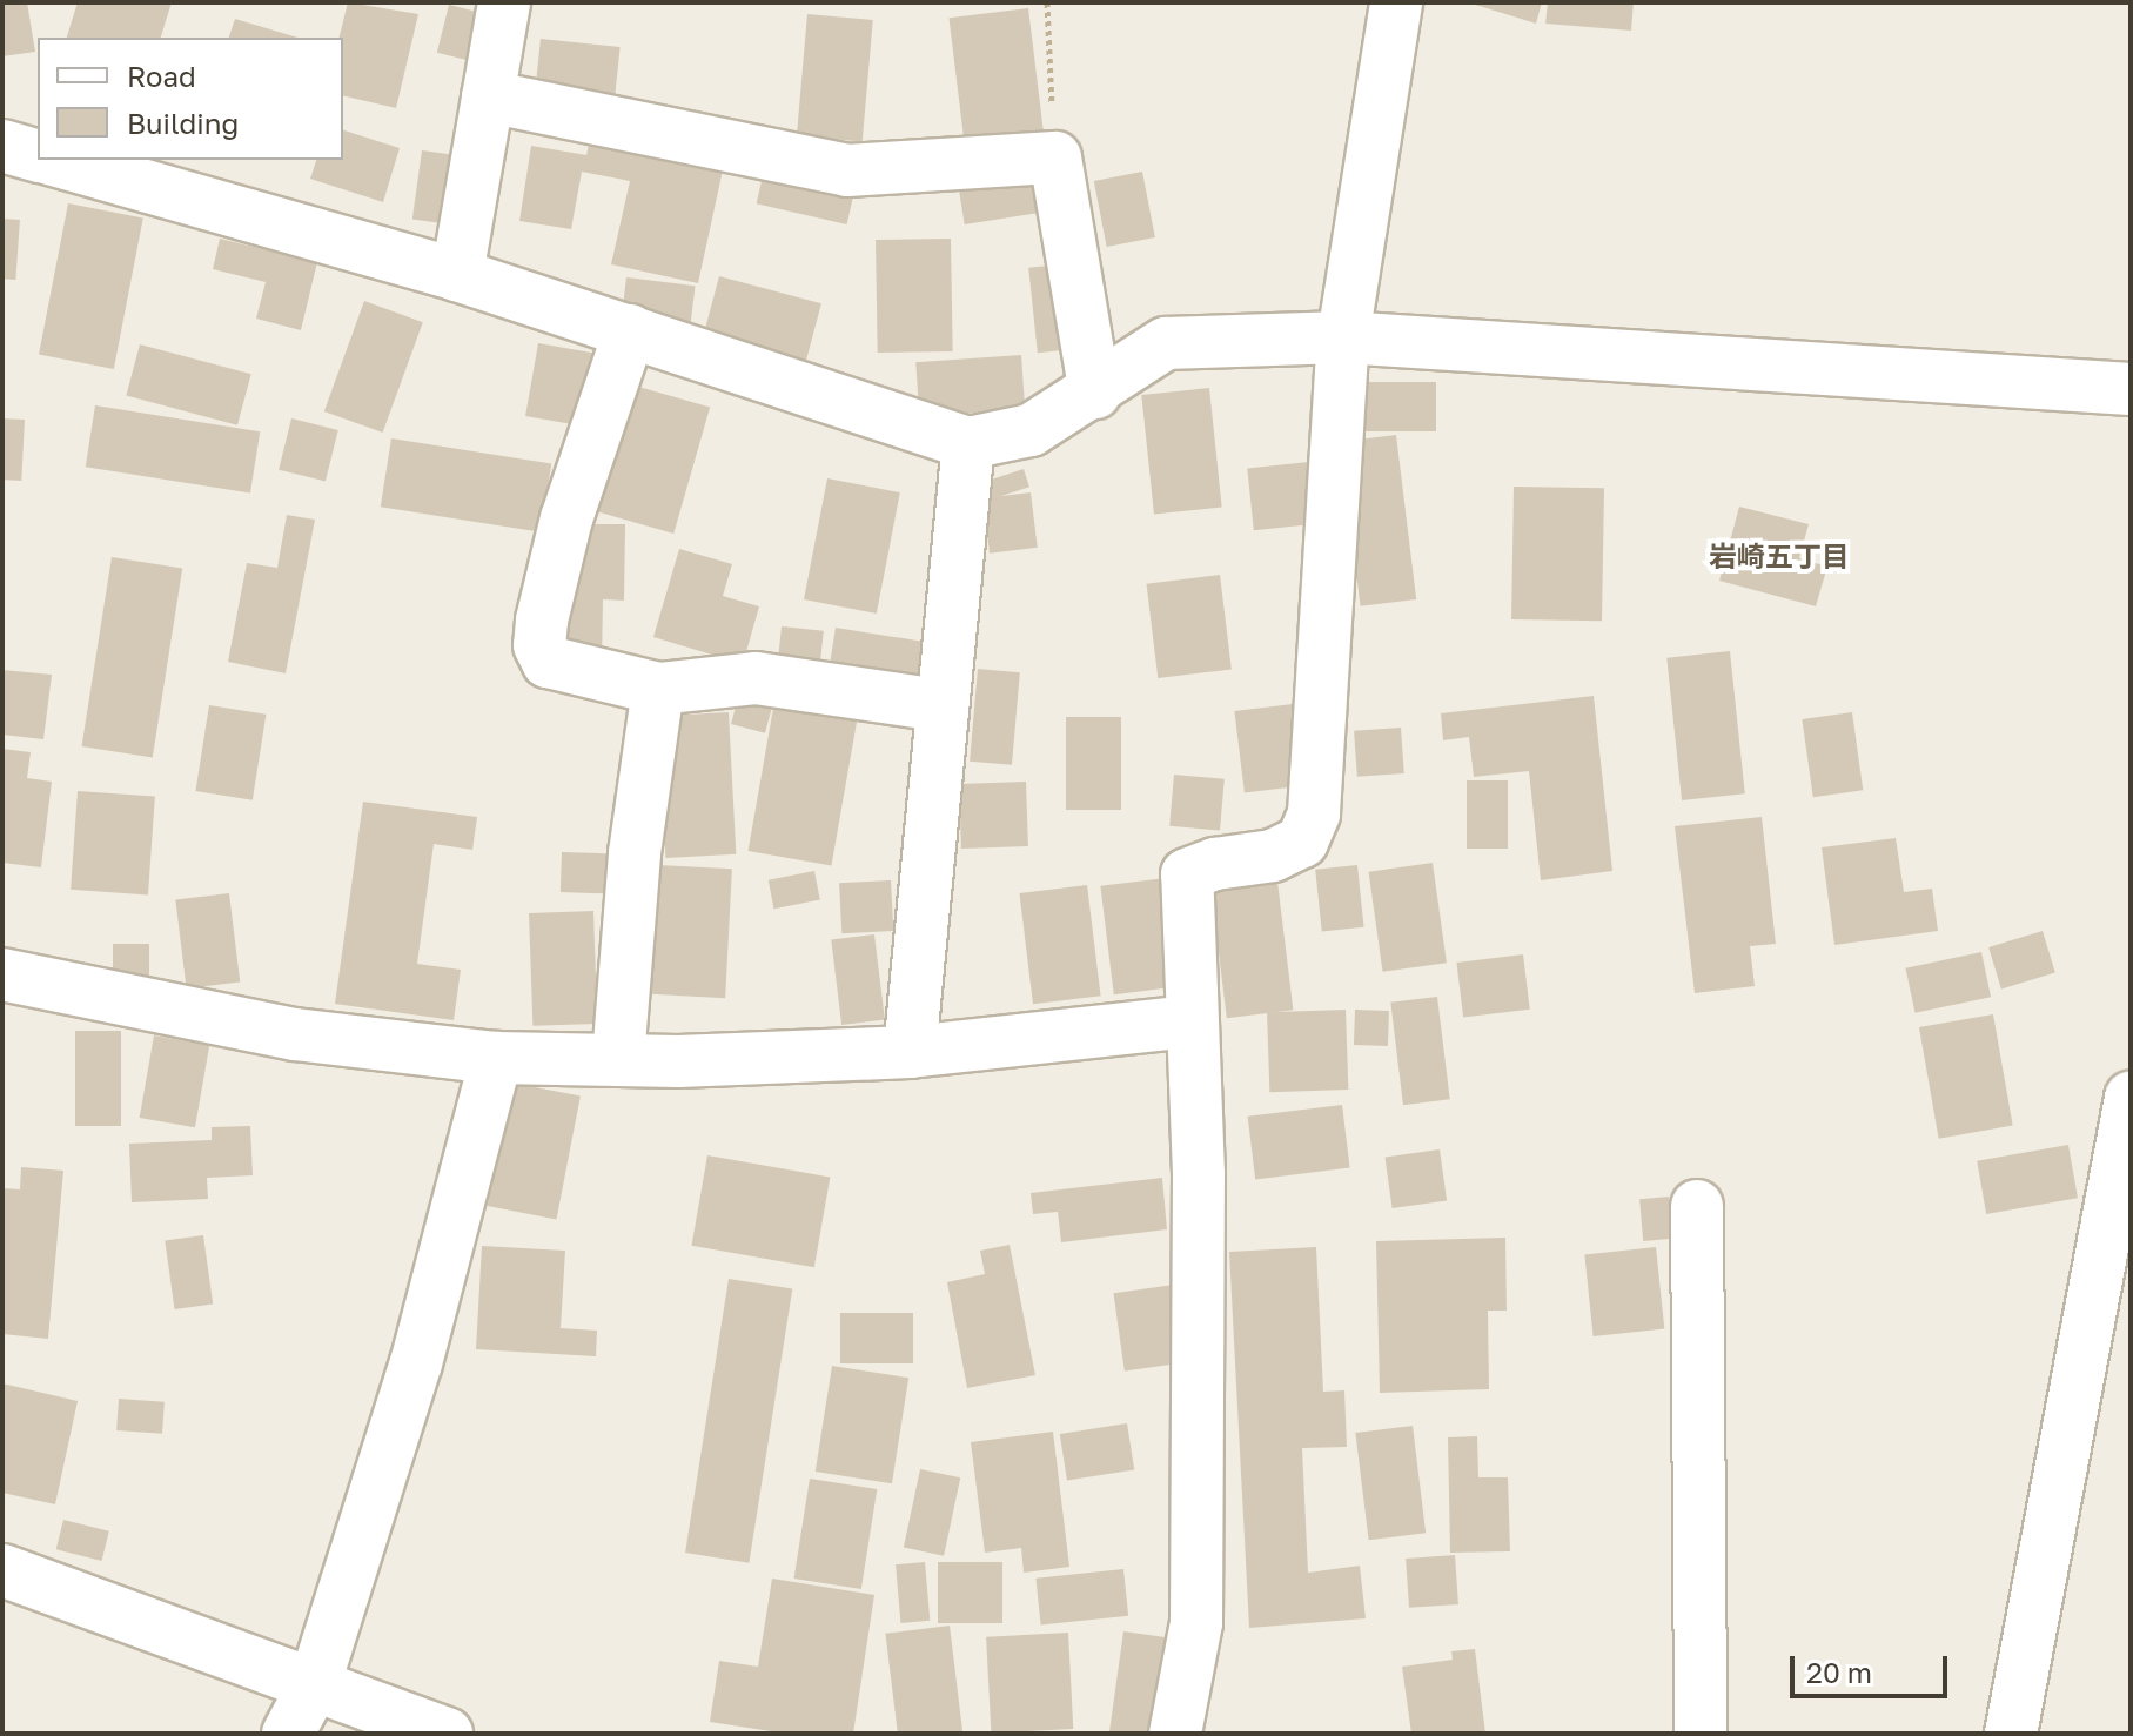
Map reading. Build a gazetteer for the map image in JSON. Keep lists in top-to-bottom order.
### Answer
{
  "districts": ["岩崎五丁目"],
  "legend": ["Road", "Building"],
  "scale_bar": "20 m"
}
